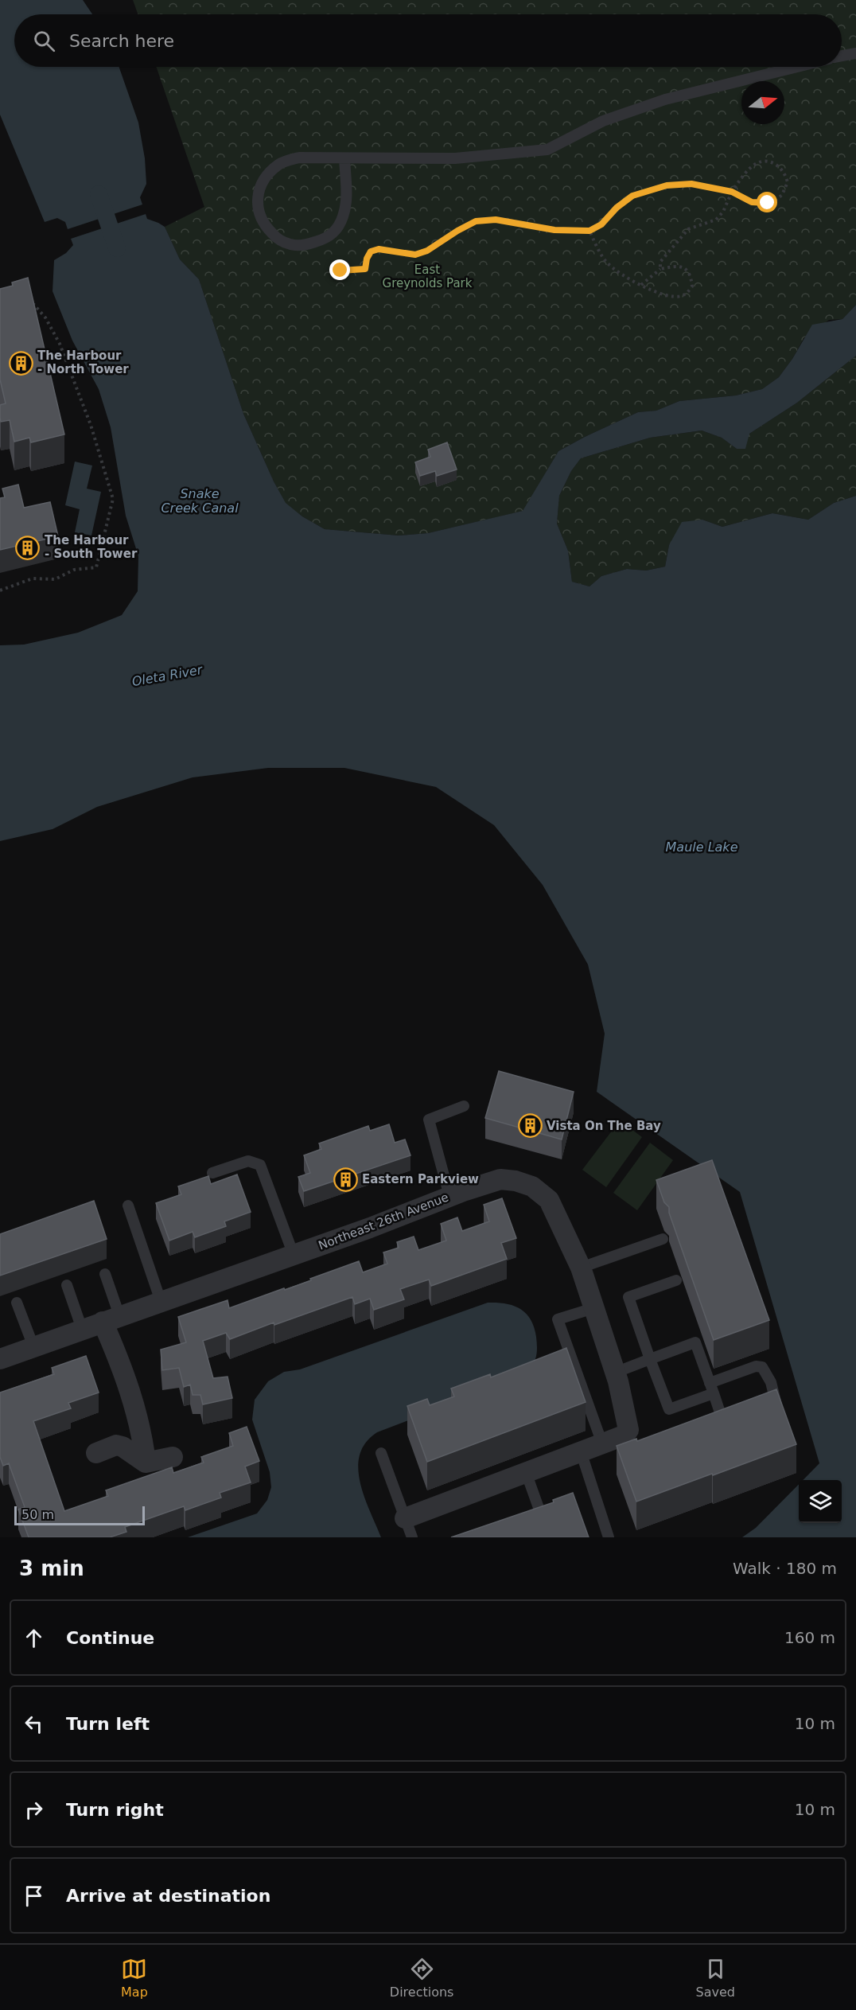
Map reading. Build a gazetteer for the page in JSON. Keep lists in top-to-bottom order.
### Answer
{
  "streets": {
    "street": ["Northeast 26th Avenue"]
  },
  "water": ["Snake Creek Canal", "Oleta River", "Maule Lake"],
  "parks": ["East Greynolds Park"],
  "places": {
    "building": [
      "The Harbour - North Tower",
      "The Harbour - South Tower",
      "Vista On The Bay",
      "Eastern Parkview"
    ]
  },
  "scale_bar": "50 m",
  "north": "right",
  "page": {
    "search": "Search here",
    "scale": "50 m",
    "heading": ["3 min", "Walk · 180 m"],
    "list": [
      ["Continue", "160 m"],
      ["Turn left", "10 m"],
      ["Turn right", "10 m"],
      "Arrive at destination"
    ],
    "nav": ["Map", "Directions", "Saved"]
  }
}
